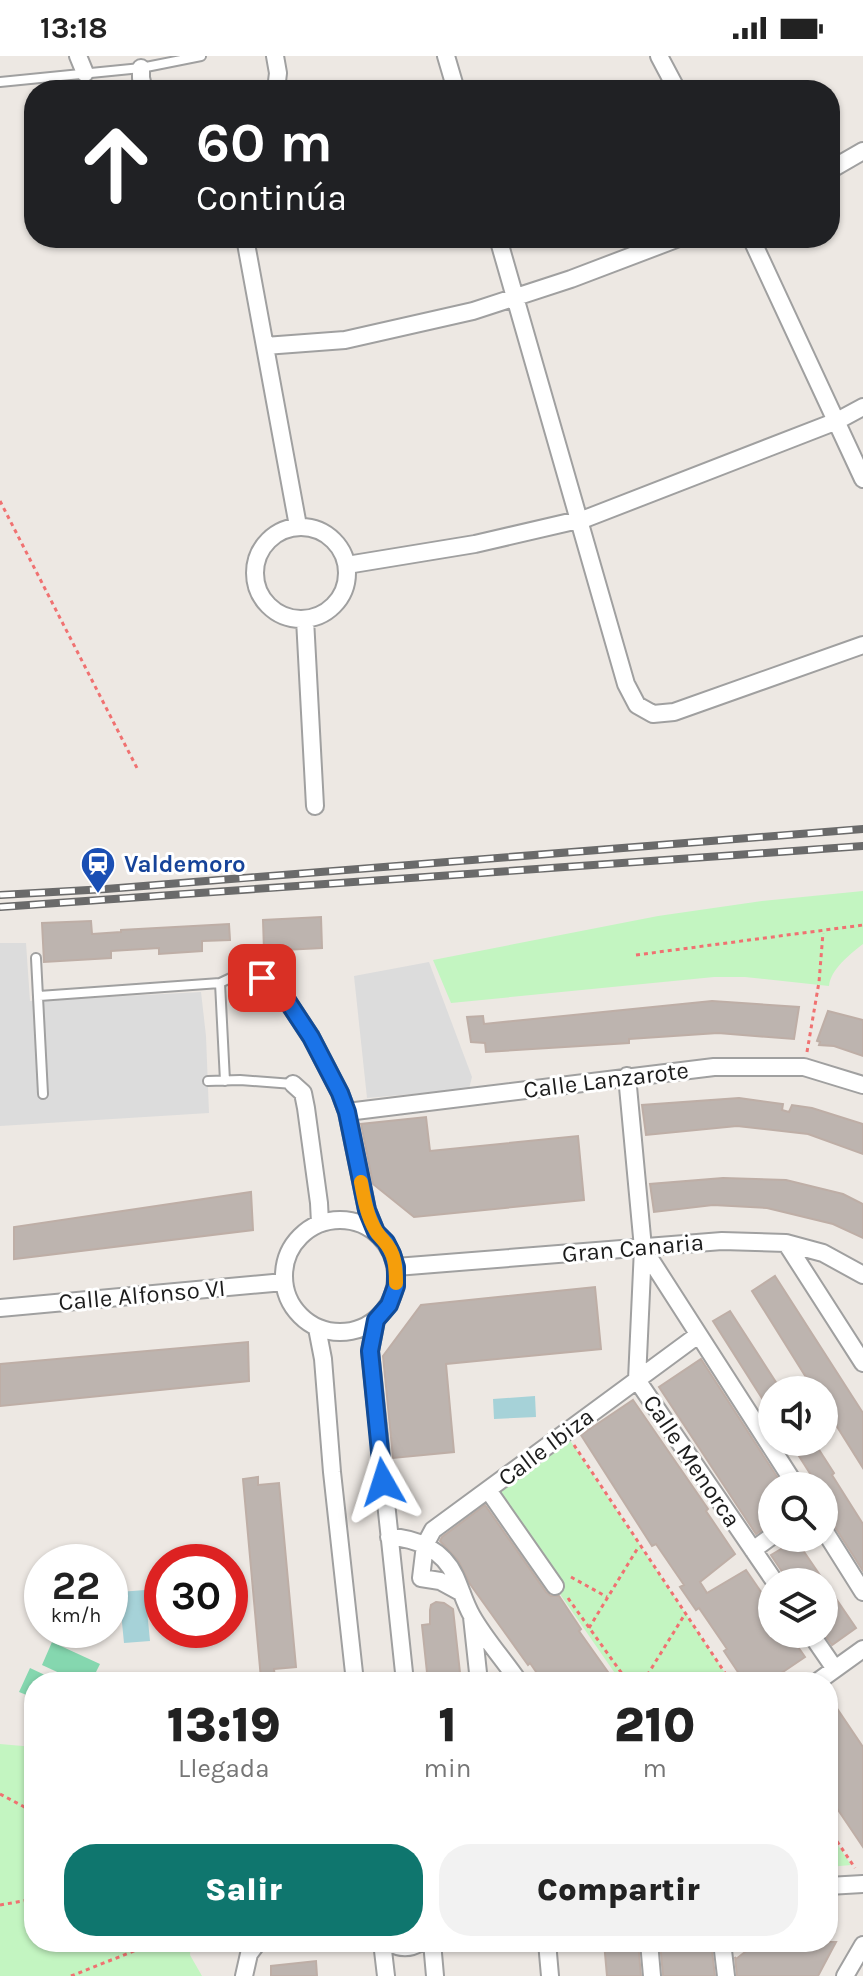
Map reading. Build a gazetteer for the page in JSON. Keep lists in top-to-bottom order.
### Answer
{
  "streets": {
    "street": [
      "Calle Lanzarote",
      "Gran Canaria",
      "Calle Alfonso VI",
      "Calle Ibiza",
      "Calle Menorca"
    ]
  },
  "crossings": [
    ["Gran Canaria", "Calle Alfonso VI"],
    ["Calle Ibiza", "Calle Menorca"]
  ],
  "places": {
    "station": ["Valdemoro"]
  },
  "page": {
    "status": "13:18",
    "turn": ["60 m", "Continúa"],
    "speed": "22 km/h",
    "limit": "30",
    "eta": [
      "13:19",
      "Llegada",
      "1",
      "min",
      "210",
      "m"
    ],
    "buttons": ["Salir", "Compartir"]
  }
}
